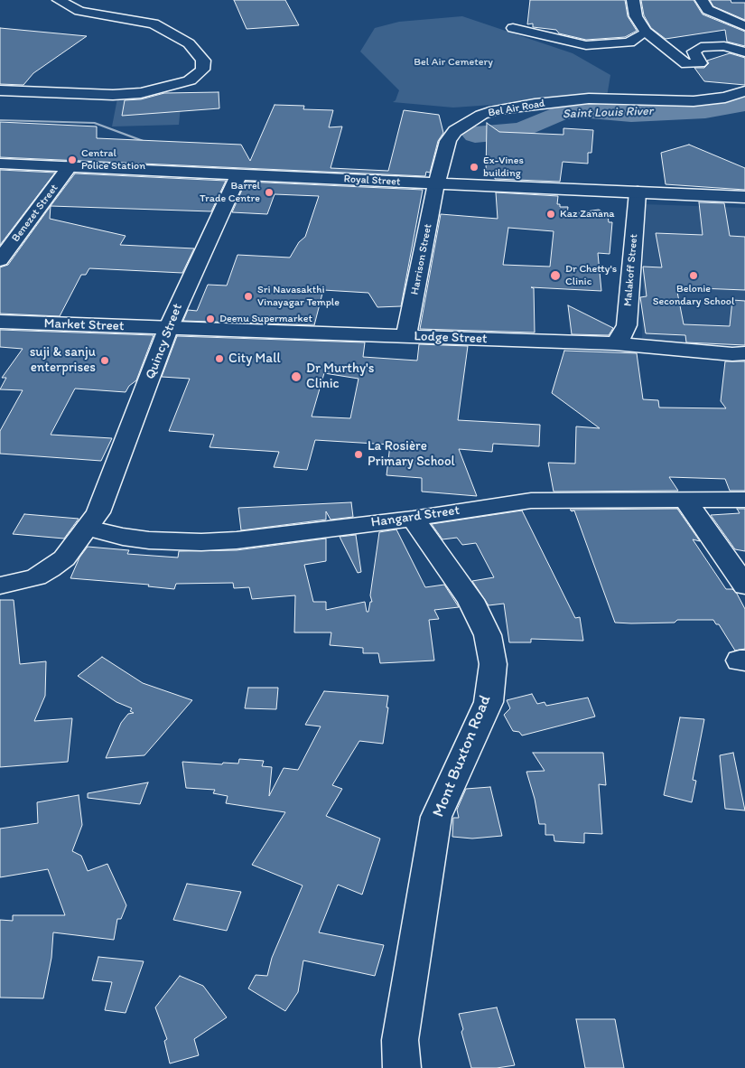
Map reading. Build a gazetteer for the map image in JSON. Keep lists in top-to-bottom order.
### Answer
{
  "streets": {
    "street": [
      "Bel Air Road",
      "Royal Street",
      "Benezet Street",
      "Harrison Street",
      "Malakoff Street",
      "Market Street",
      "Lodge Street",
      "Quincy Street",
      "Hangard Street",
      "Mont Buxton Road"
    ]
  },
  "crossings": [
    ["Bel Air Road", "Royal Street"],
    ["Bel Air Road", "Harrison Street"],
    ["Royal Street", "Benezet Street"],
    ["Royal Street", "Harrison Street"],
    ["Royal Street", "Malakoff Street"],
    ["Royal Street", "Quincy Street"],
    ["Harrison Street", "Lodge Street"],
    ["Malakoff Street", "Lodge Street"],
    ["Market Street", "Lodge Street"],
    ["Market Street", "Quincy Street"],
    ["Lodge Street", "Quincy Street"],
    ["Quincy Street", "Hangard Street"],
    ["Hangard Street", "Mont Buxton Road"]
  ],
  "water": ["Saint Louis River"],
  "parks": ["Bel Air Cemetery"],
  "places": [
    "Central Police Station",
    "Ex-Vines building",
    "Barrel Trade Centre",
    "Kaz Zanana",
    "Dr Chetty's Clinic",
    "Belonie Secondary School",
    "Sri Navasakthi Vinayagar Temple",
    "Deenu Supermarket",
    "City Mall",
    "suji & sanju enterprises",
    "Dr Murthy's Clinic",
    "La Rosière Primary School"
  ]
}
